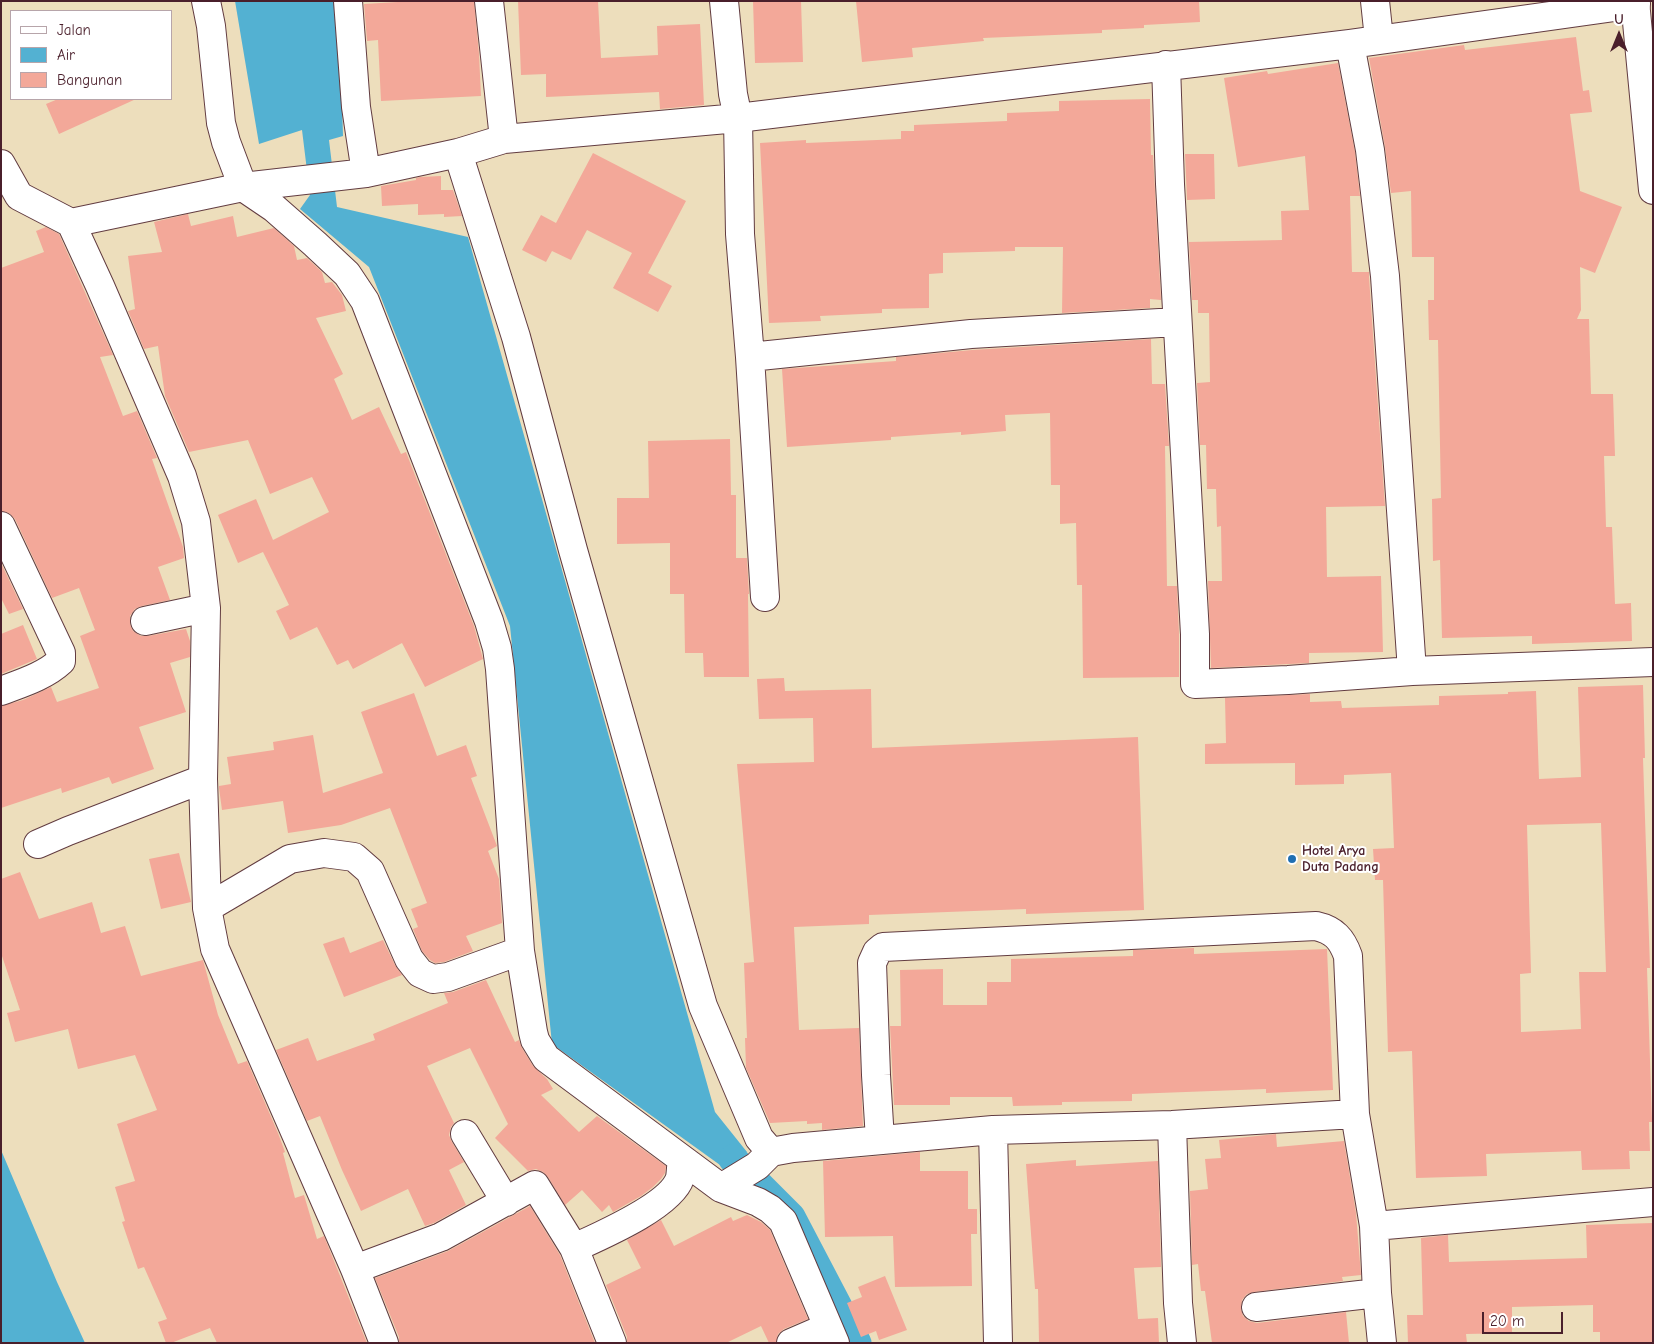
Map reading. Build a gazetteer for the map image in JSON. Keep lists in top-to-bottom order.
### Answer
{
  "places": ["Hotel Arya Duta Padang"],
  "legend": ["Jalan", "Air", "Bangunan"],
  "scale_bar": "20 m",
  "north": "top"
}
